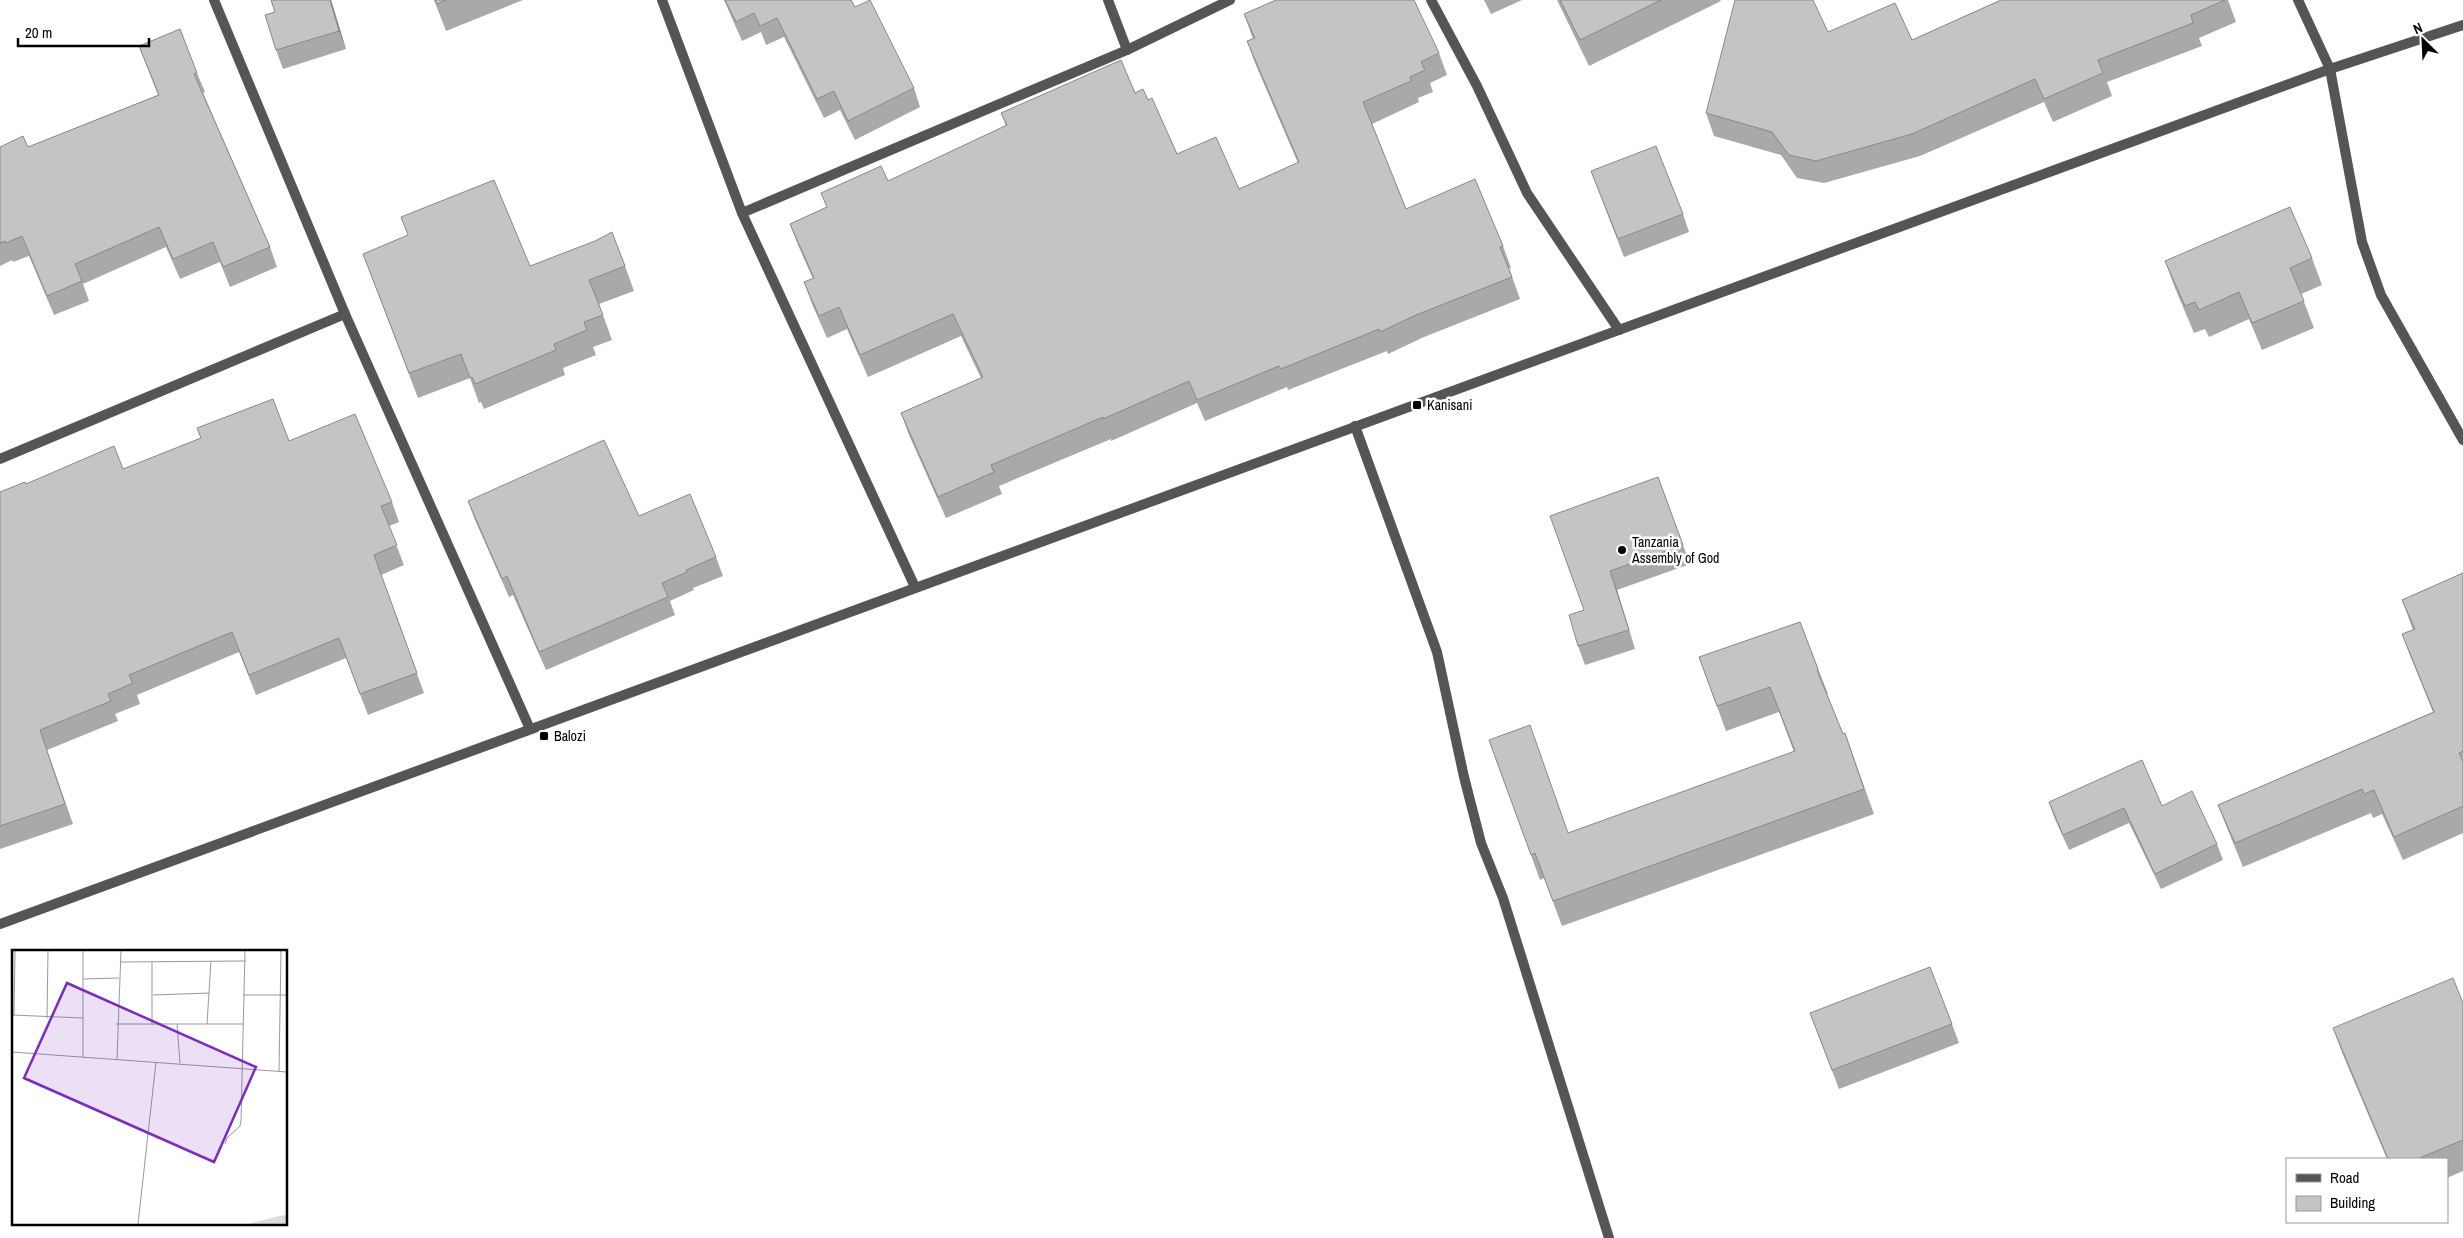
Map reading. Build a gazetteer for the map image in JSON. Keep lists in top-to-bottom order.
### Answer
{
  "places": {
    "transit": ["Kanisani", "Balozi"],
    "other": ["Tanzania Assembly of God"]
  },
  "legend": ["Road", "Building"],
  "scale_bar": "20 m",
  "north": "top left"
}
